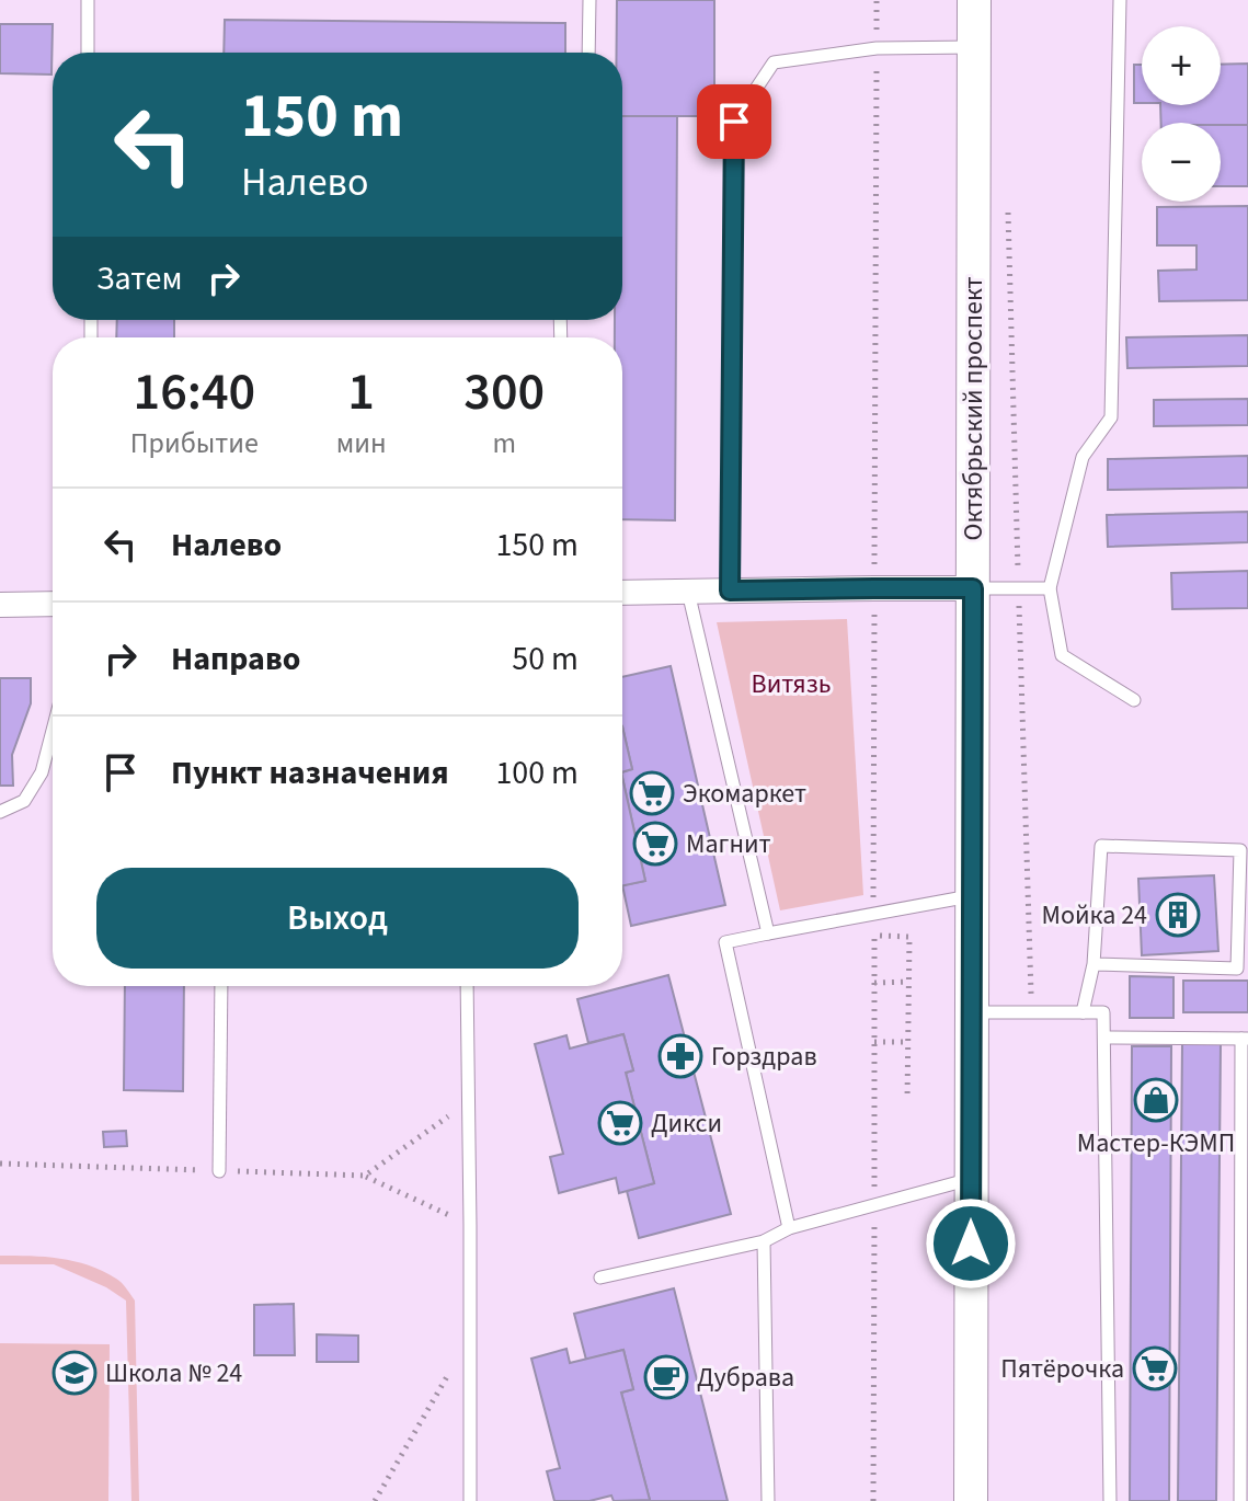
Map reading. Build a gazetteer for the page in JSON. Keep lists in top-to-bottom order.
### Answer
{
  "streets": {
    "main road": ["Октябрьский проспект"]
  },
  "parks": ["Витязь"],
  "places": {
    "supermarket": [
      "Экомаркет",
      "Магнит",
      "Дикси",
      "Пятёрочка"
    ],
    "building": ["Мойка 24"],
    "pharmacy": ["Горздрав"],
    "shop": ["Мастер-КЭМП"],
    "school or university": ["Школа № 24"],
    "cafe": ["Дубрава"]
  },
  "page": {
    "map_buttons": ["+", "−"],
    "turn": ["150 m", "Налево"],
    "then": "Затем",
    "eta": [
      "16:40",
      "Прибытие",
      "1",
      "мин",
      "300",
      "m"
    ],
    "list": [
      {
        "name": "Налево",
        "value": "150 m"
      },
      {
        "name": "Направо",
        "value": "50 m"
      },
      {
        "name": "Пункт назначения",
        "value": "100 m"
      }
    ],
    "buttons": "Выход"
  }
}
